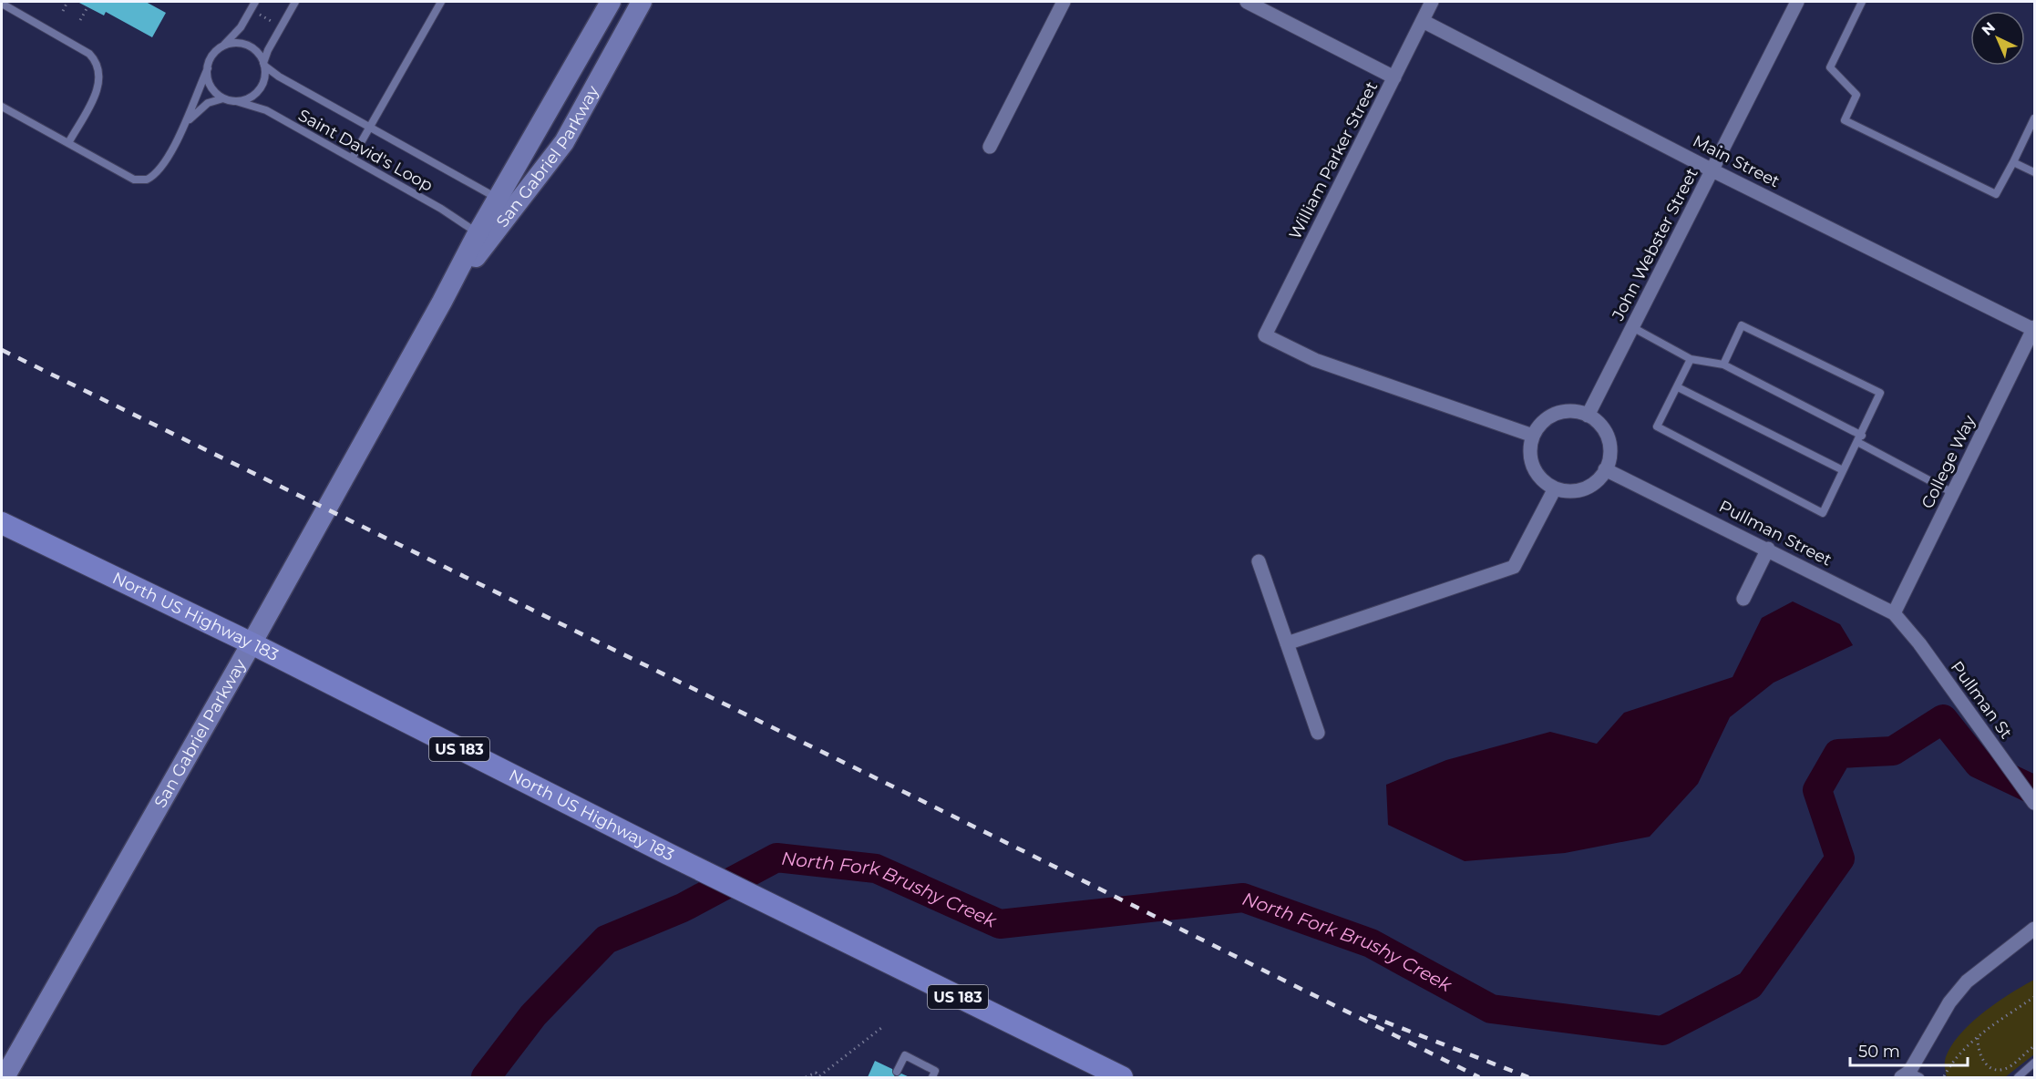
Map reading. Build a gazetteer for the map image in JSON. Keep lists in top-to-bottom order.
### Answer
{
  "streets": {
    "main road": ["North US Highway 183", "US 183"],
    "street": [
      "San Gabriel Parkway",
      "William Parker Street",
      "Main Street",
      "John Webster Street",
      "College Way",
      "Pullman Street",
      "Pullman St"
    ],
    "lane": ["Saint David's Loop"]
  },
  "crossings": [
    ["Saint David's Loop", "San Gabriel Parkway"],
    ["San Gabriel Parkway", "North US Highway 183"],
    ["William Parker Street", "Main Street"],
    ["William Parker Street", "John Webster Street"],
    ["William Parker Street", "Pullman Street"],
    ["Main Street", "John Webster Street"],
    ["Main Street", "College Way"],
    ["John Webster Street", "Pullman Street"],
    ["College Way", "Pullman Street"],
    ["Pullman Street", "Pullman St"]
  ],
  "water": ["North Fork Brushy Creek"],
  "scale_bar": "50 m",
  "north": "top left"
}
